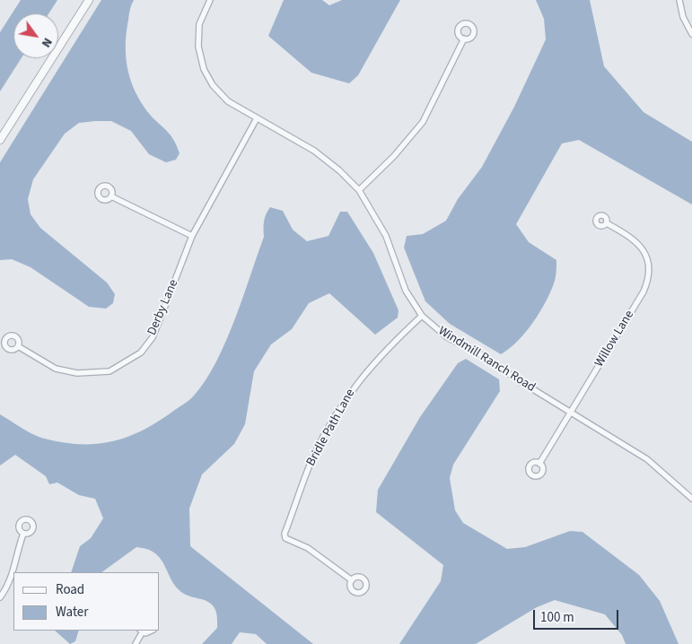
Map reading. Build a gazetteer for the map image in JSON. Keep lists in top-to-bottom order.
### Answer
{
  "streets": {
    "street": [
      "Derby Lane",
      "Willow Lane",
      "Windmill Ranch Road",
      "Bridle Path Lane"
    ]
  },
  "crossings": [
    ["Derby Lane", "Windmill Ranch Road"],
    ["Willow Lane", "Windmill Ranch Road"],
    ["Windmill Ranch Road", "Bridle Path Lane"]
  ],
  "legend": ["Road", "Water"],
  "scale_bar": "100 m",
  "north": "bottom right"
}
